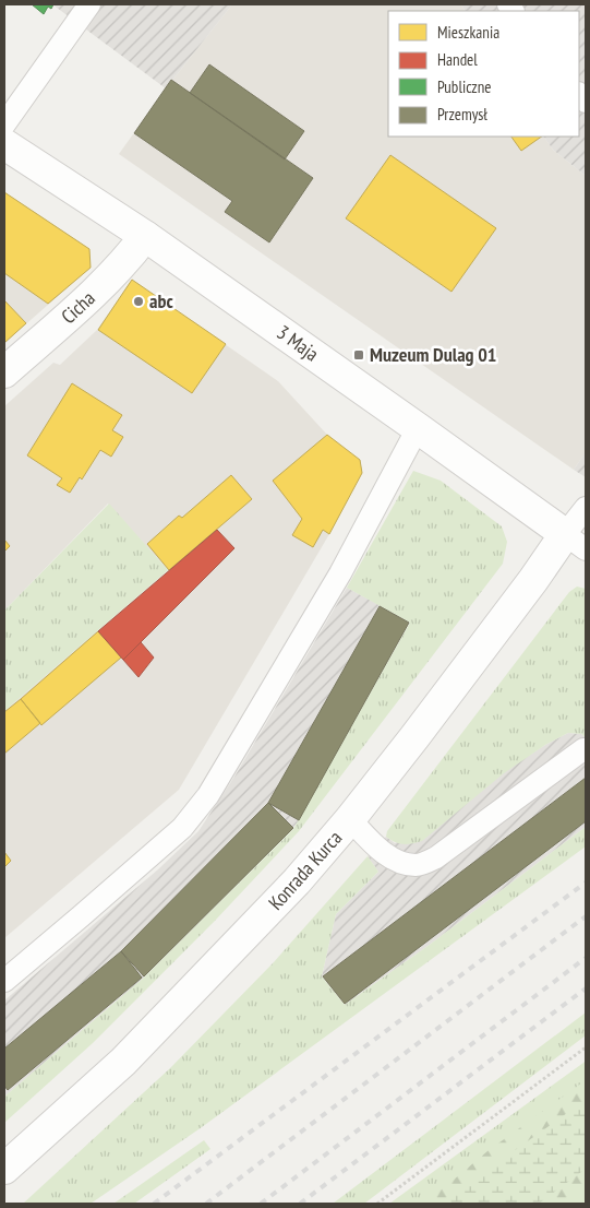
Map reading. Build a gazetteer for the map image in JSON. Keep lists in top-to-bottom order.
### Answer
{
  "streets": {
    "street": ["Cicha", "3 Maja", "Konrada Kurca"]
  },
  "crossings": [
    ["Cicha", "3 Maja"],
    ["3 Maja", "Konrada Kurca"]
  ],
  "places": {
    "other": ["abc"],
    "transit": ["Muzeum Dulag 01"]
  },
  "legend": [
    "Mieszkania",
    "Handel",
    "Publiczne",
    "Przemysł"
  ]
}
